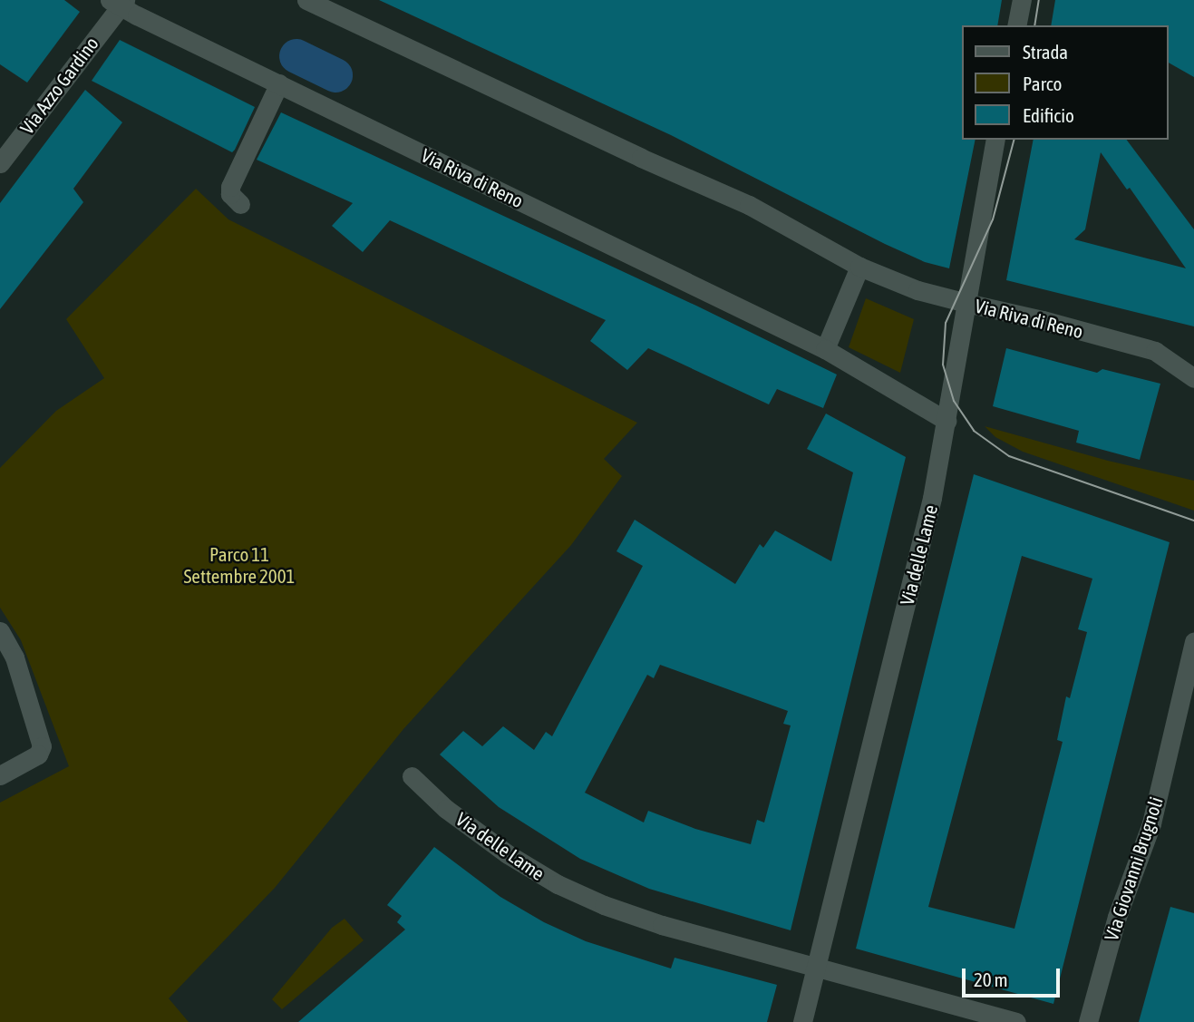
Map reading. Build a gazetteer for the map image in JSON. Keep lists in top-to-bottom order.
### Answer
{
  "streets": {
    "street": [
      "Via Azzo Gardino",
      "Via Riva di Reno",
      "Via delle Lame",
      "Via Giovanni Brugnoli"
    ]
  },
  "crossings": [
    ["Via Azzo Gardino", "Via Riva di Reno"],
    ["Via Riva di Reno", "Via delle Lame"]
  ],
  "parks": ["Parco 11 Settembre 2001"],
  "legend": ["Strada", "Parco", "Edificio"],
  "scale_bar": "20 m"
}
